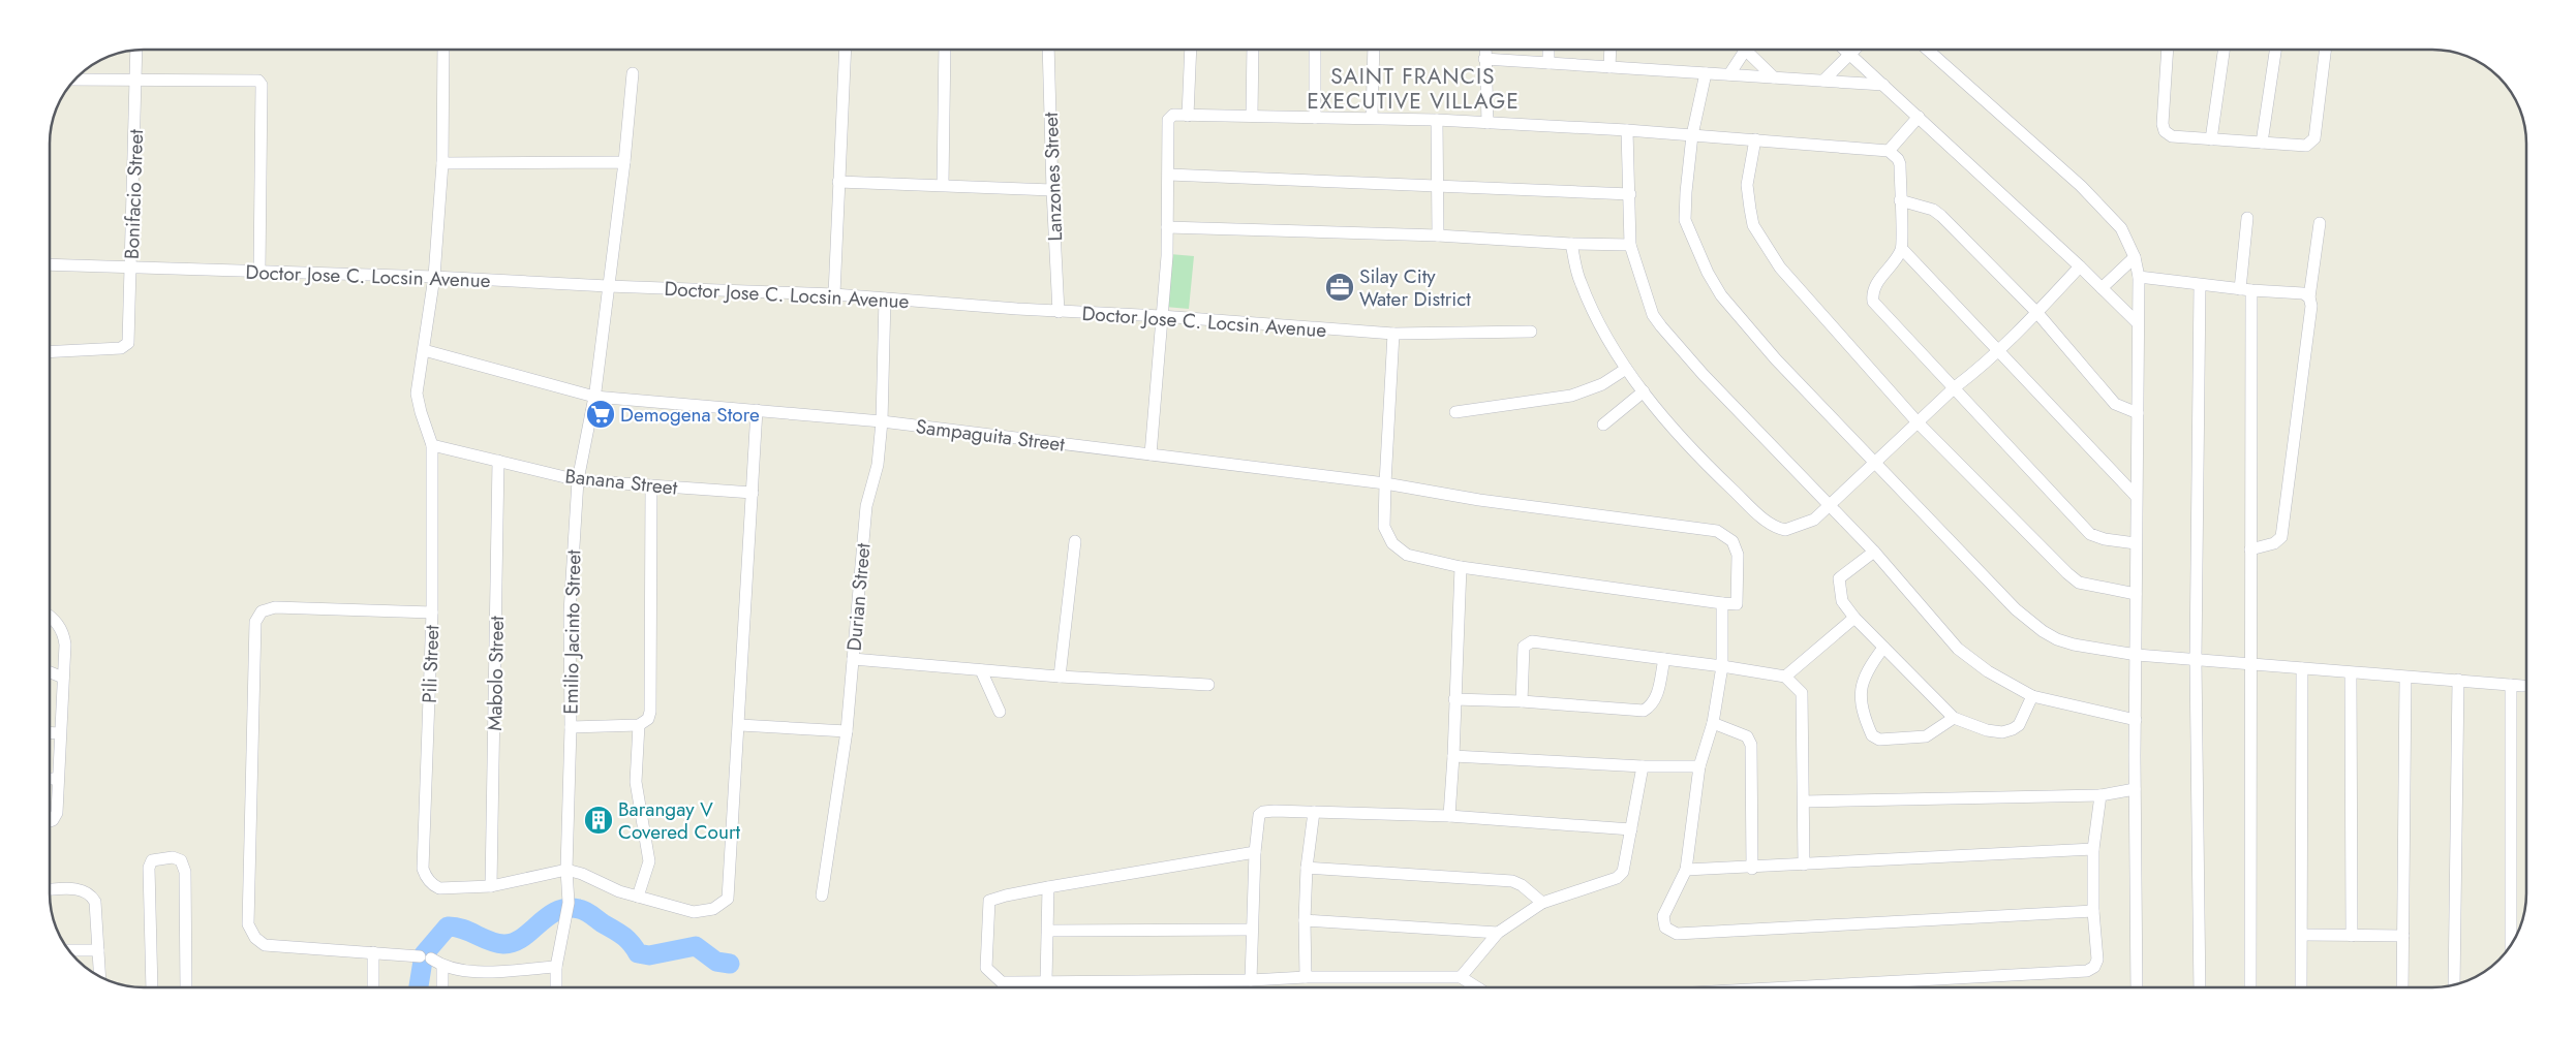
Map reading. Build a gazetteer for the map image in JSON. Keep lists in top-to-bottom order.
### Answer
{
  "streets": {
    "street": [
      "Lanzones Street",
      "Bonifacio Street",
      "Doctor Jose C. Locsin Avenue",
      "Sampaguita Street",
      "Banana Street",
      "Durian Street",
      "Emilio Jacinto Street",
      "Pili Street",
      "Mabolo Street"
    ]
  },
  "crossings": [
    ["Lanzones Street", "Doctor Jose C. Locsin Avenue"],
    ["Bonifacio Street", "Doctor Jose C. Locsin Avenue"],
    ["Doctor Jose C. Locsin Avenue", "Durian Street"],
    ["Doctor Jose C. Locsin Avenue", "Emilio Jacinto Street"],
    ["Sampaguita Street", "Durian Street"],
    ["Sampaguita Street", "Emilio Jacinto Street"],
    ["Banana Street", "Emilio Jacinto Street"],
    ["Banana Street", "Pili Street"],
    ["Banana Street", "Mabolo Street"],
    ["Pili Street", "Mabolo Street"]
  ],
  "districts": ["SAINT FRANCIS EXECUTIVE VILLAGE"],
  "places": {
    "office": ["Silay City Water District"],
    "supermarket": ["Demogena Store"],
    "building": ["Barangay V Covered Court"]
  }
}
